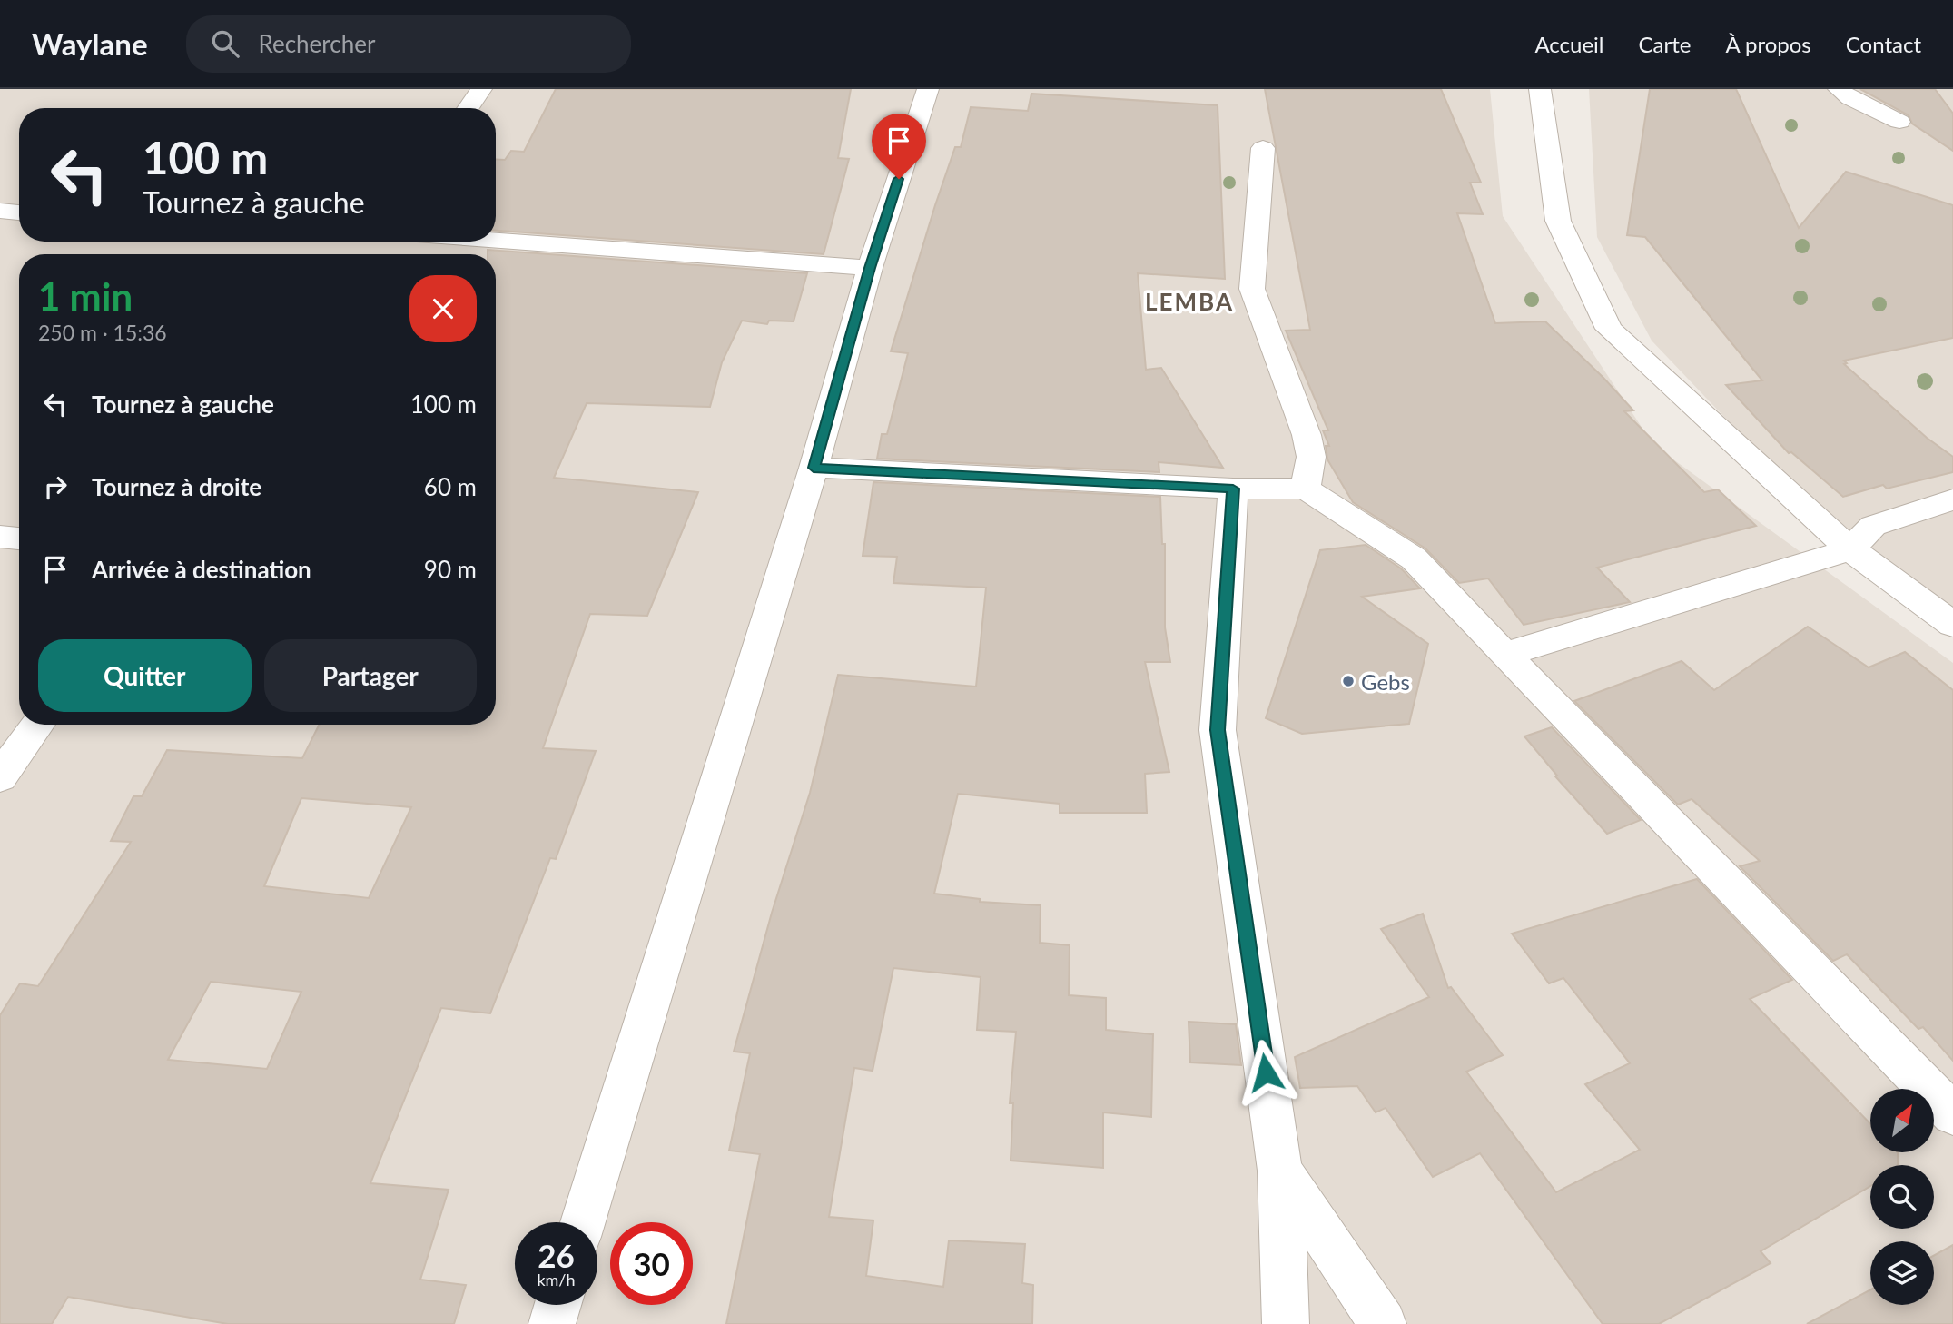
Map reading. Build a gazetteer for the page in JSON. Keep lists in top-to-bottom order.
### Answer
{
  "districts": ["LEMBA"],
  "places": ["Gebs"],
  "north": "top right",
  "page": {
    "header": "Waylane",
    "search": "Rechercher",
    "nav": [
      "Accueil",
      "Carte",
      "À propos",
      "Contact"
    ],
    "turn": ["100 m", "Tournez à gauche"],
    "heading": ["1 min", "250 m · 15:36"],
    "list": [
      {
        "name": "Tournez à gauche",
        "value": "100 m"
      },
      {
        "name": "Tournez à droite",
        "value": "60 m"
      },
      {
        "name": "Arrivée à destination",
        "value": "90 m"
      }
    ],
    "buttons": ["Quitter", "Partager"],
    "speed": "26 km/h",
    "limit": "30"
  }
}
